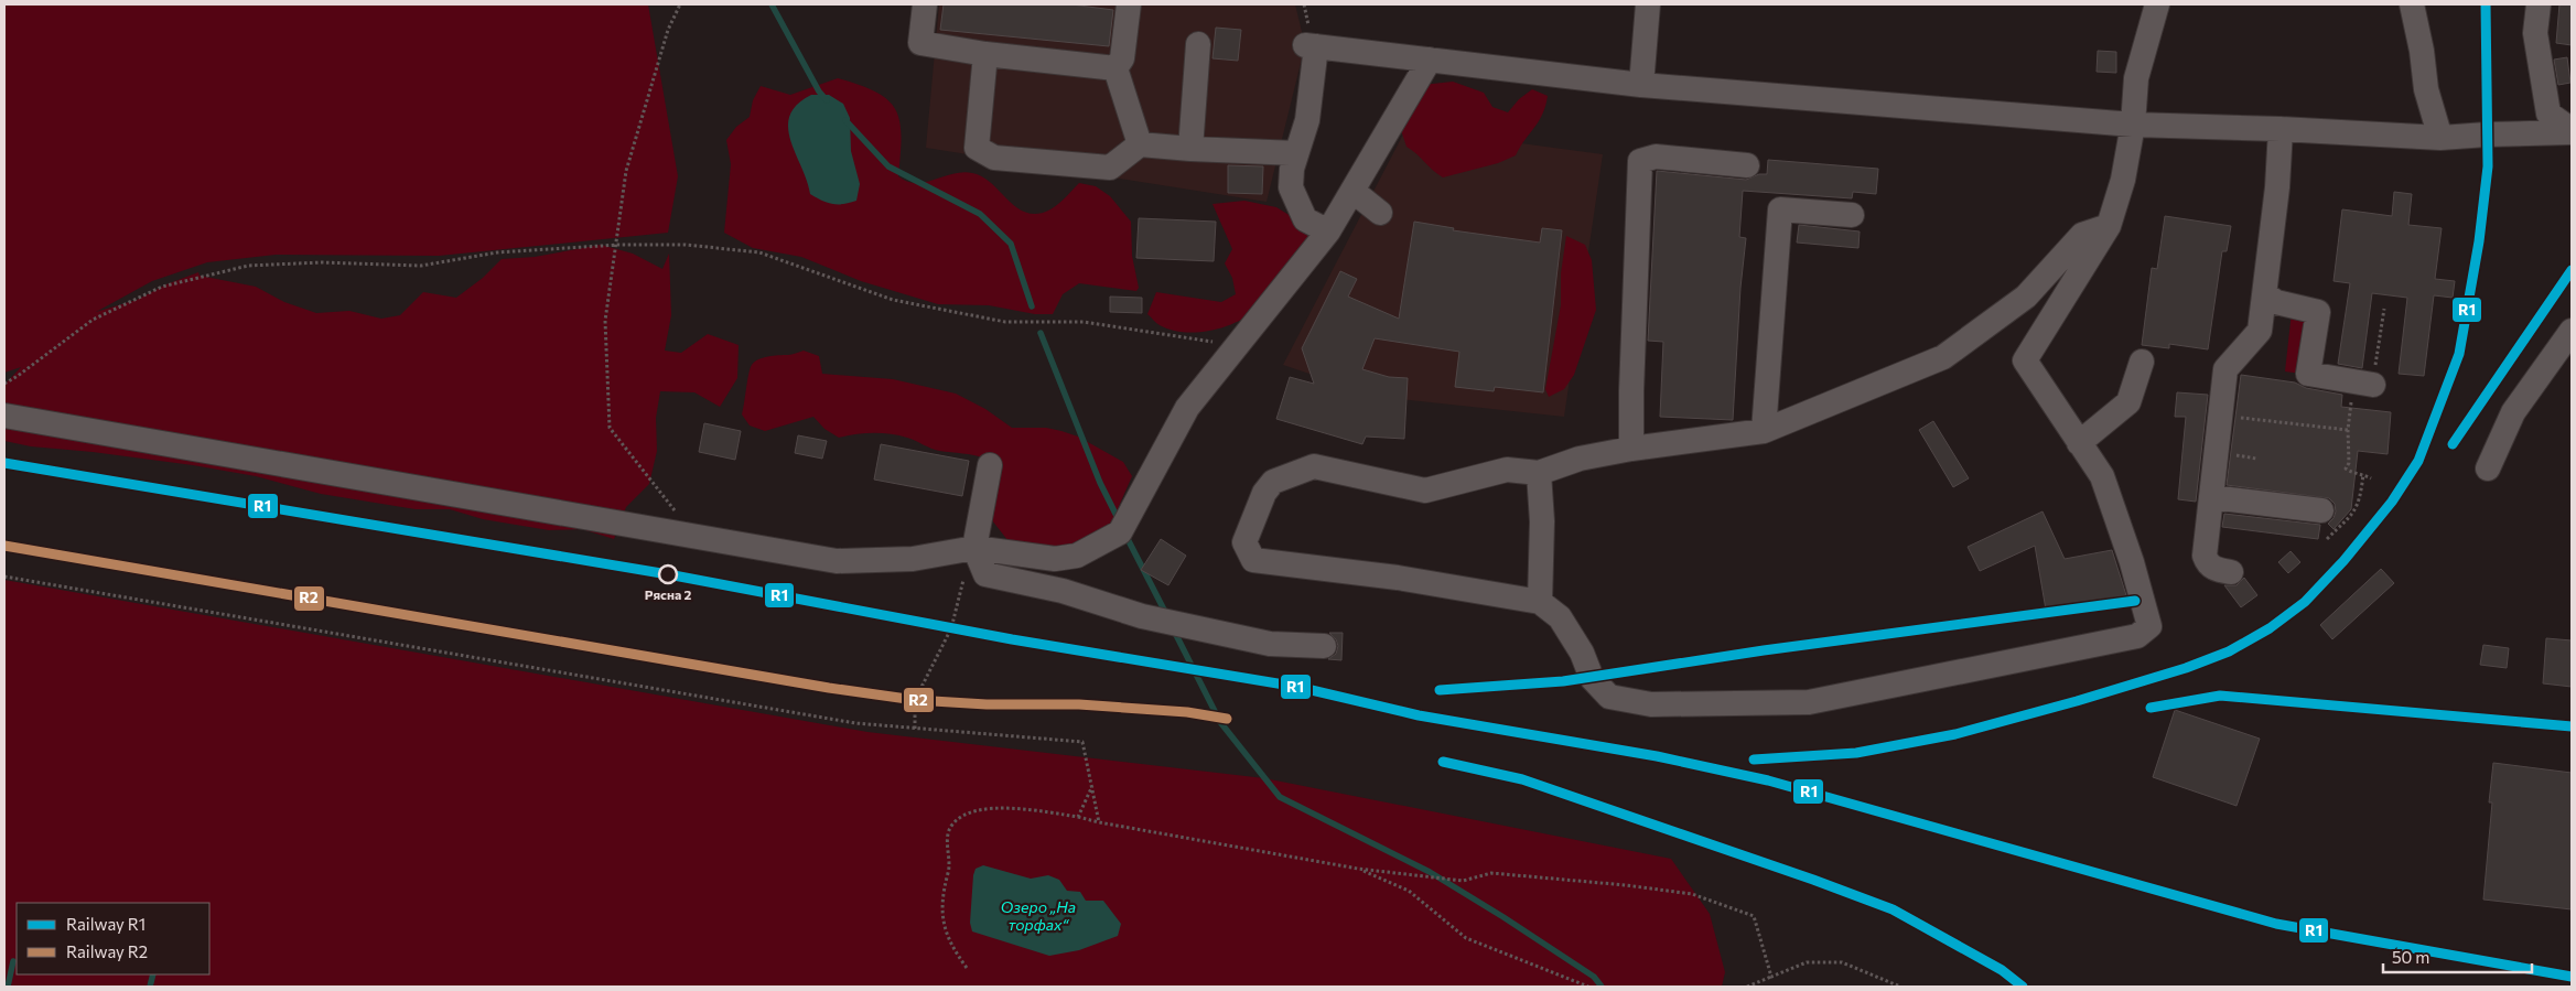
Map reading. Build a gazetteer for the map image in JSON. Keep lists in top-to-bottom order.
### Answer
{
  "water": ["Озеро „На торфах“"],
  "places": ["Рясна 2"],
  "lines": ["rail line R1", "rail line R2"],
  "legend": ["Railway R1", "Railway R2"],
  "scale_bar": "50 m"
}
